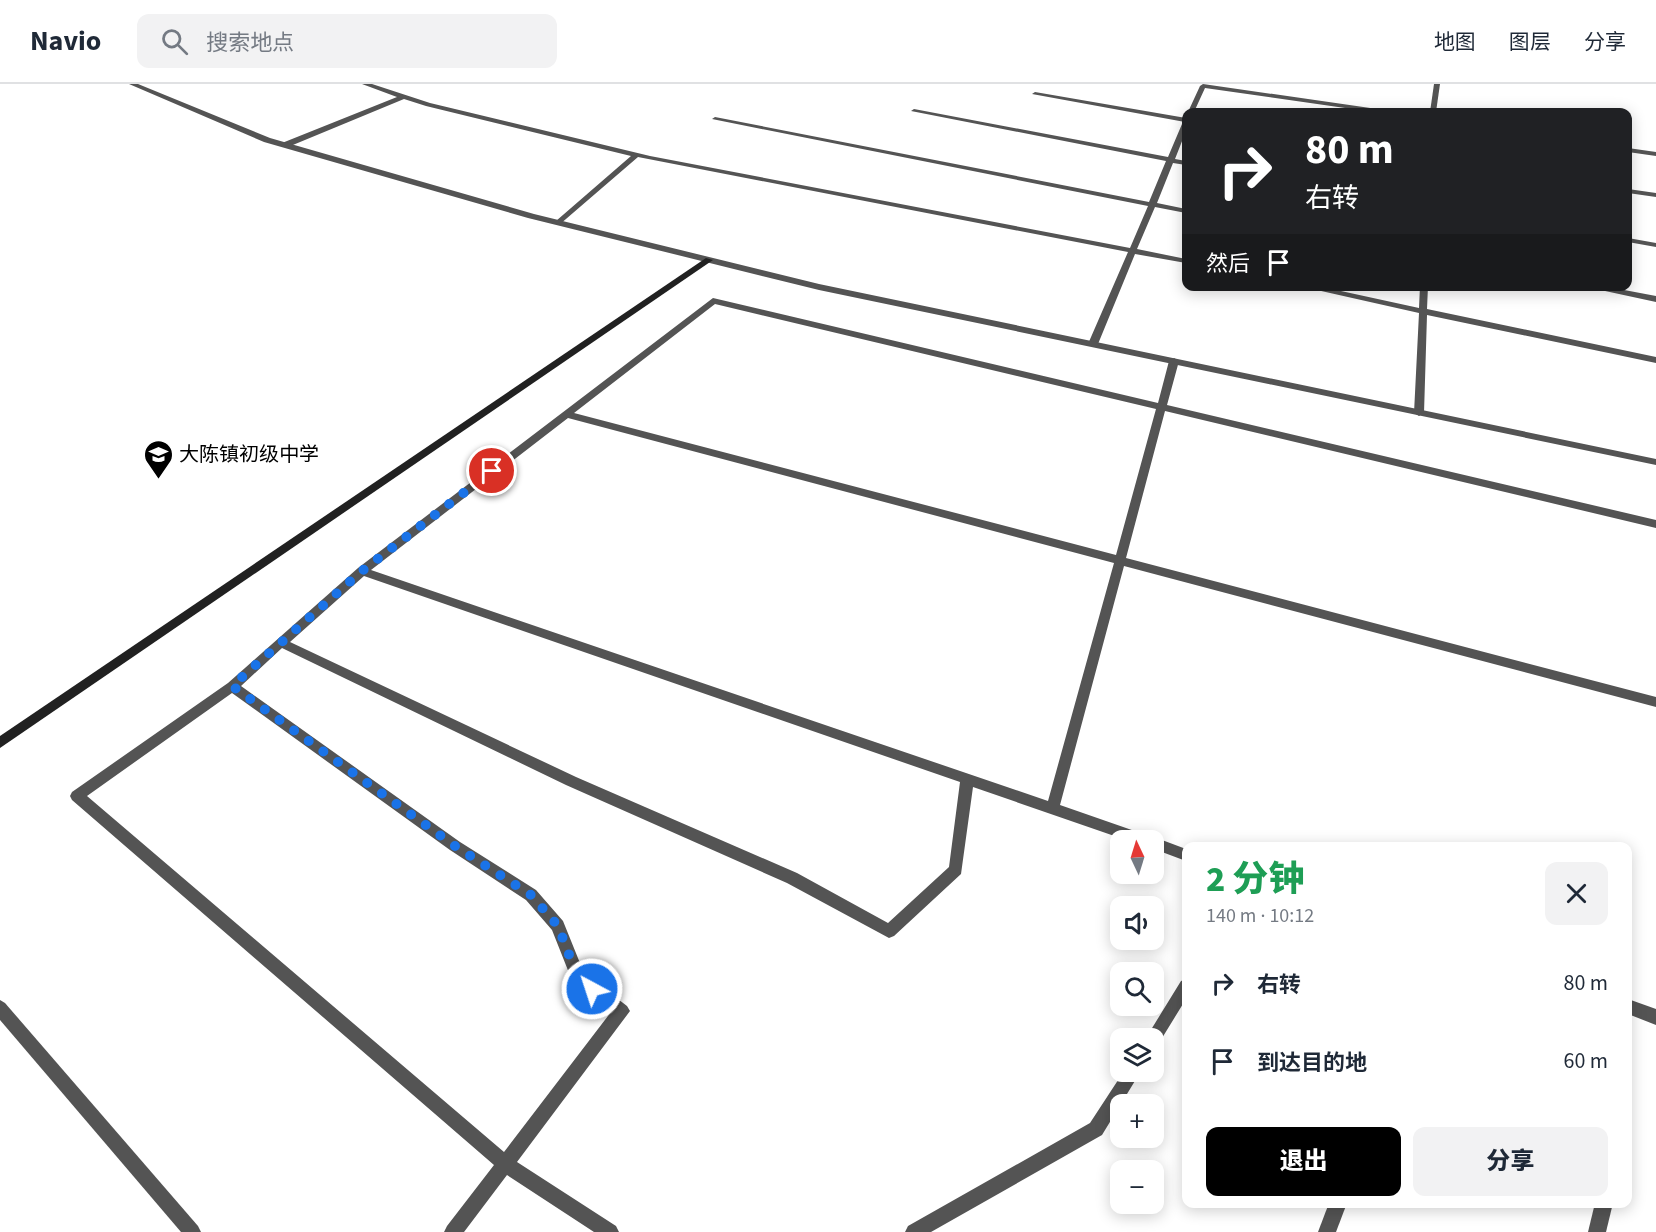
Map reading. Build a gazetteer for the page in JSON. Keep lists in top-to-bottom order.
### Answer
{
  "places": {
    "school or university": ["大陈镇初级中学"]
  },
  "north": "top",
  "page": {
    "header": "Navio",
    "search": "搜索地点",
    "nav": ["地图", "图层", "分享"],
    "turn": ["80 m", "右转"],
    "then": "然后",
    "map_buttons": ["+", "−"],
    "heading": ["2 分钟", "140 m · 10:12"],
    "list": [
      {
        "name": "右转",
        "value": "80 m"
      },
      {
        "name": "到达目的地",
        "value": "60 m"
      }
    ],
    "buttons": ["退出", "分享"]
  }
}
